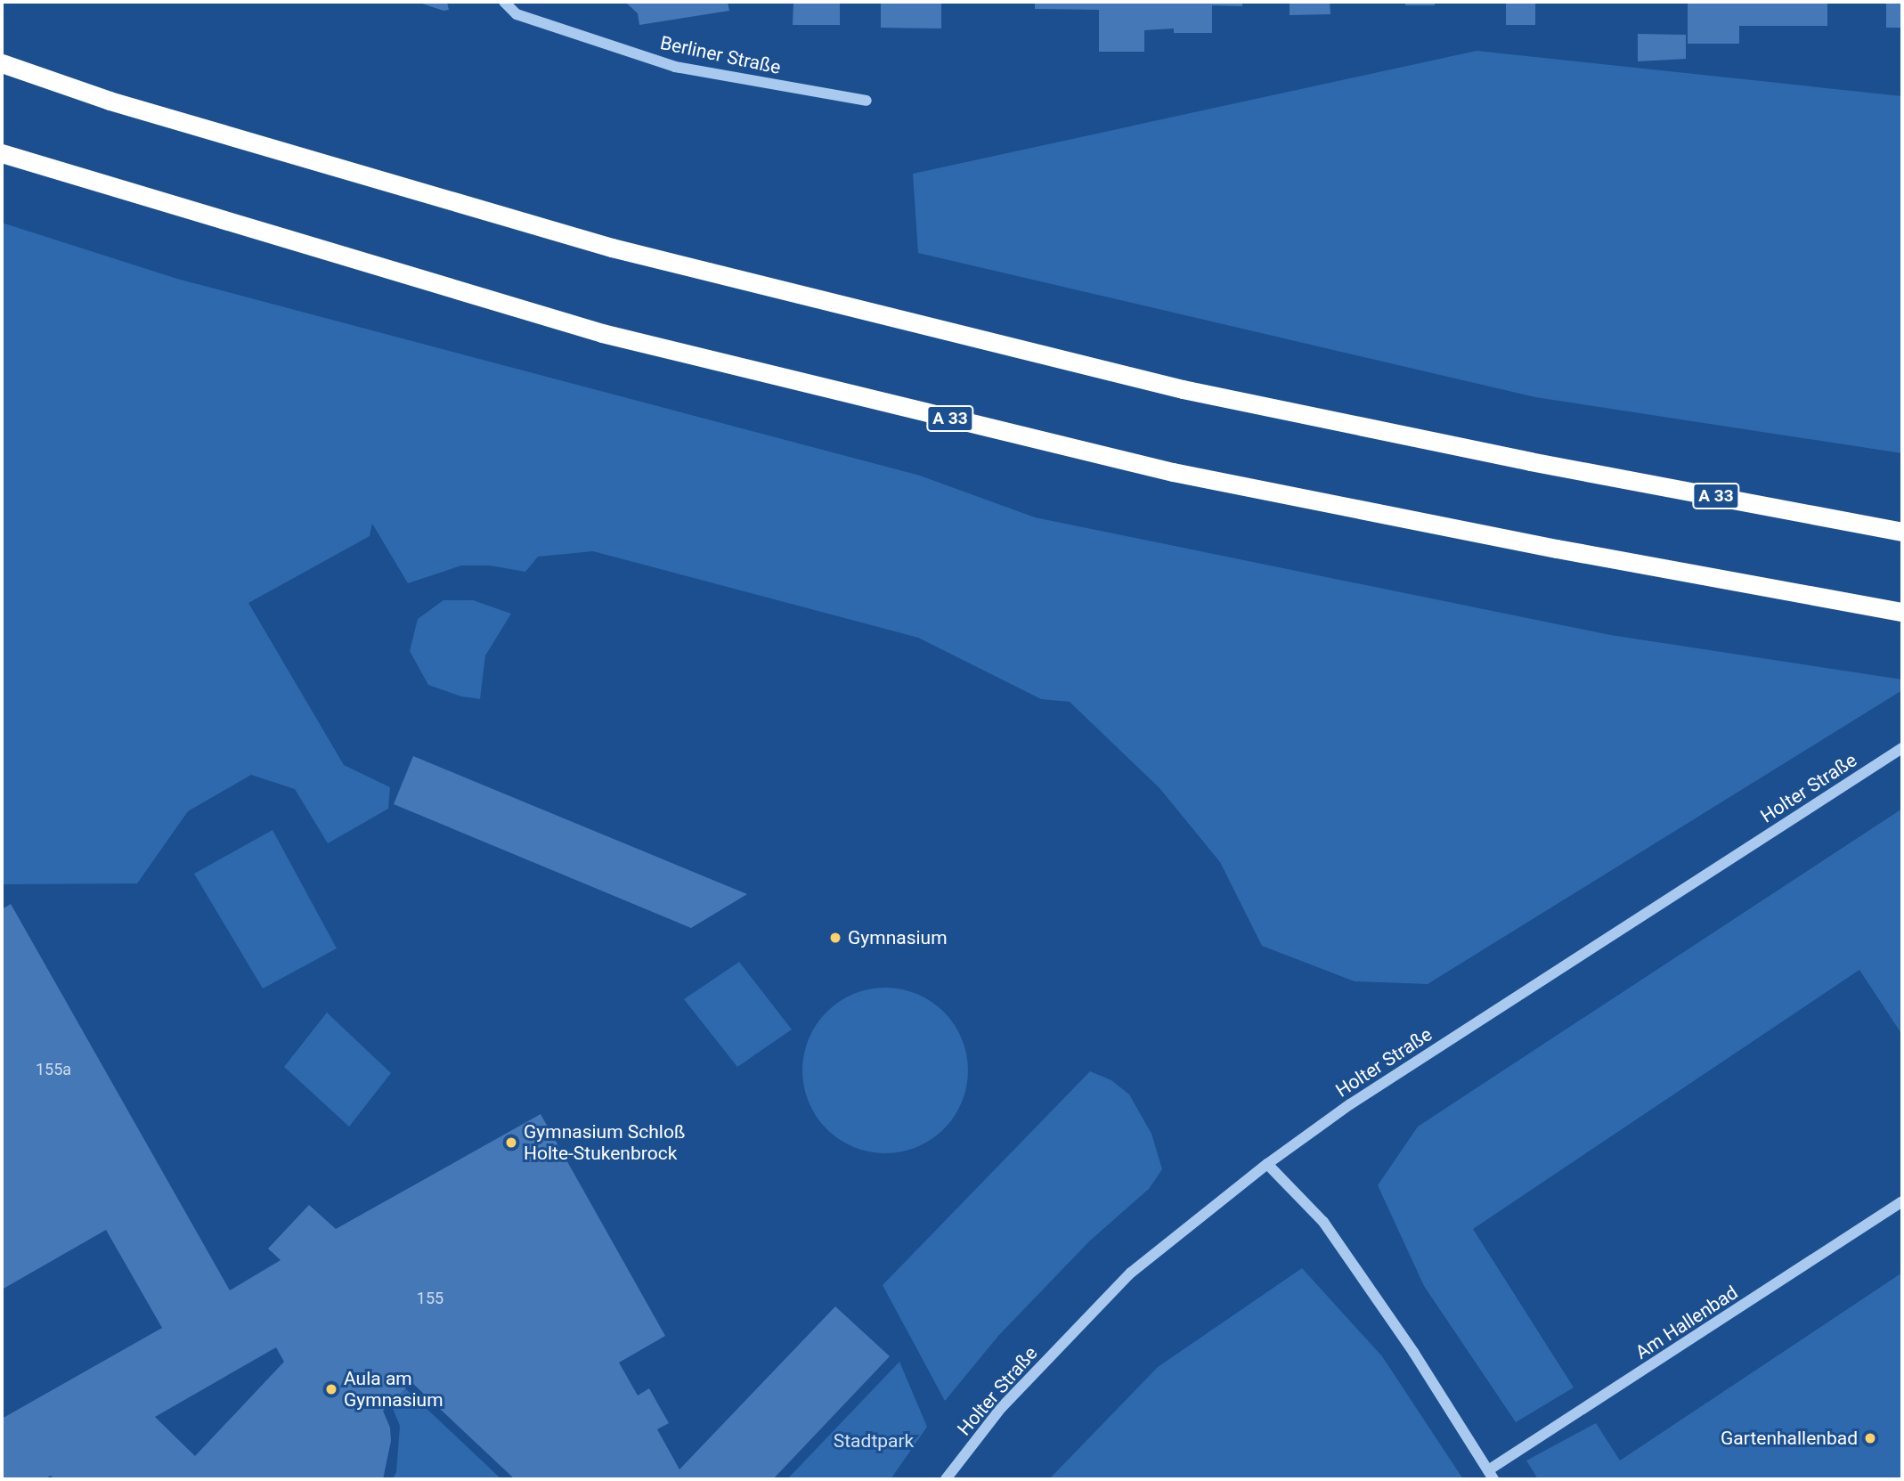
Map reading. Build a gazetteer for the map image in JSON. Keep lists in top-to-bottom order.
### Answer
{
  "streets": {
    "highway": ["A 33"],
    "street": ["Berliner Straße", "Holter Straße", "Am Hallenbad"]
  },
  "crossings": [
    ["Holter Straße", "Am Hallenbad"]
  ],
  "parks": ["Stadtpark"],
  "places": [
    "Gymnasium",
    "Gymnasium Schloß Holte-Stukenbrock",
    "Aula am Gymnasium",
    "Gartenhallenbad"
  ],
  "house_numbers": ["155a", "155"]
}
